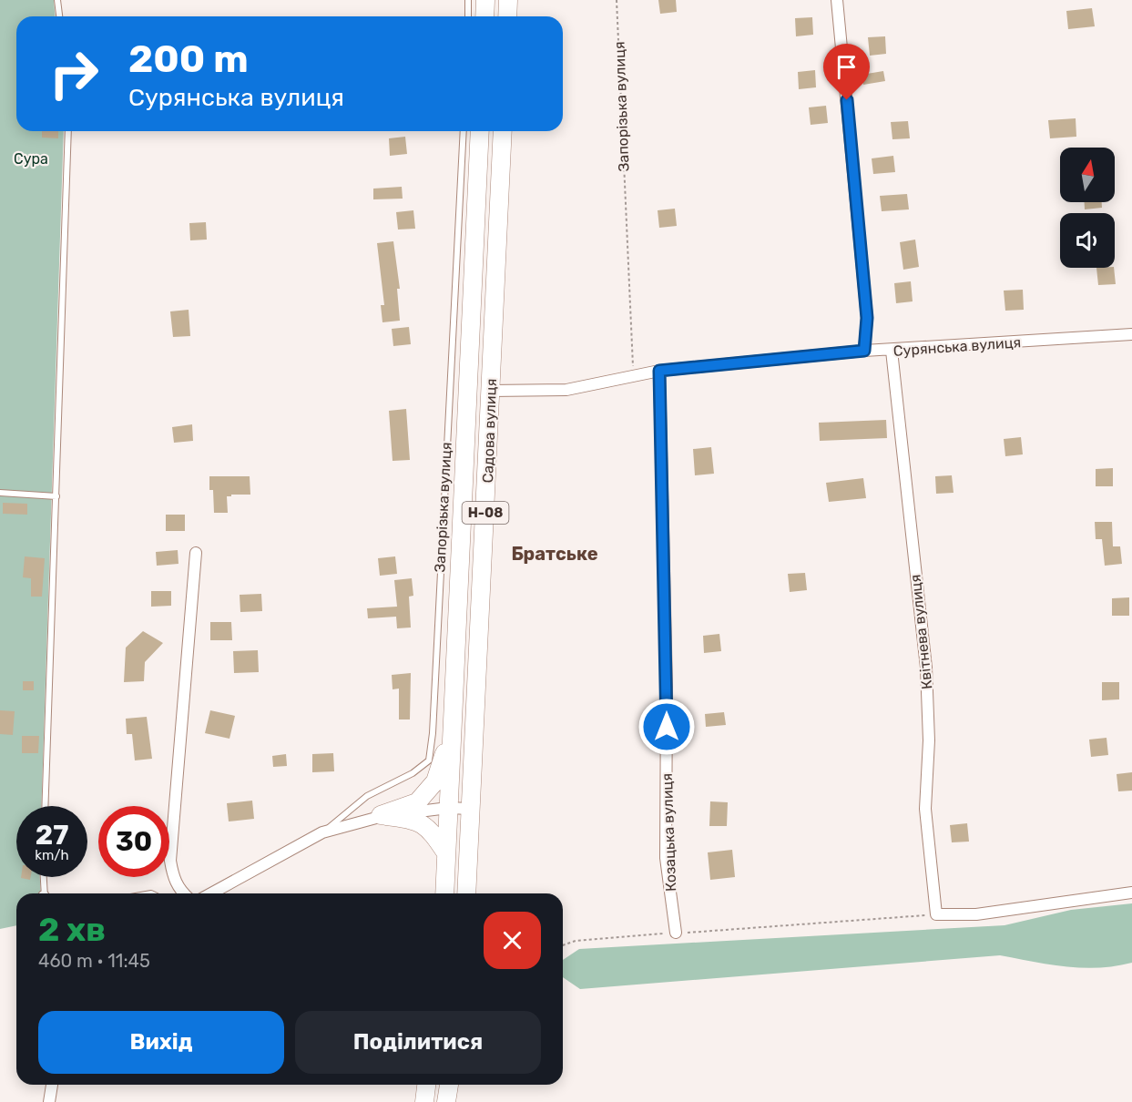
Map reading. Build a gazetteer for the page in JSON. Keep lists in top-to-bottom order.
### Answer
{
  "streets": {
    "main road": ["Садова вулиця", "Н-08"],
    "street": ["Сурянська вулиця", "Квітнева вулиця", "Козацька вулиця"],
    "lane": ["Запорізька вулиця"]
  },
  "crossings": [
    ["Запорізька вулиця", "Сурянська вулиця"],
    ["Сурянська вулиця", "Садова вулиця"],
    ["Сурянська вулиця", "Квітнева вулиця"],
    ["Сурянська вулиця", "Козацька вулиця"],
    ["Садова вулиця", "Н-08"]
  ],
  "districts": ["Братське"],
  "parks": ["Сура"],
  "north": "top",
  "page": {
    "turn": ["200 m", "Сурянська вулиця"],
    "speed": "27 km/h",
    "limit": "30",
    "heading": ["2 хв", "460 m · 11:45"],
    "buttons": ["Вихід", "Поділитися"]
  }
}
